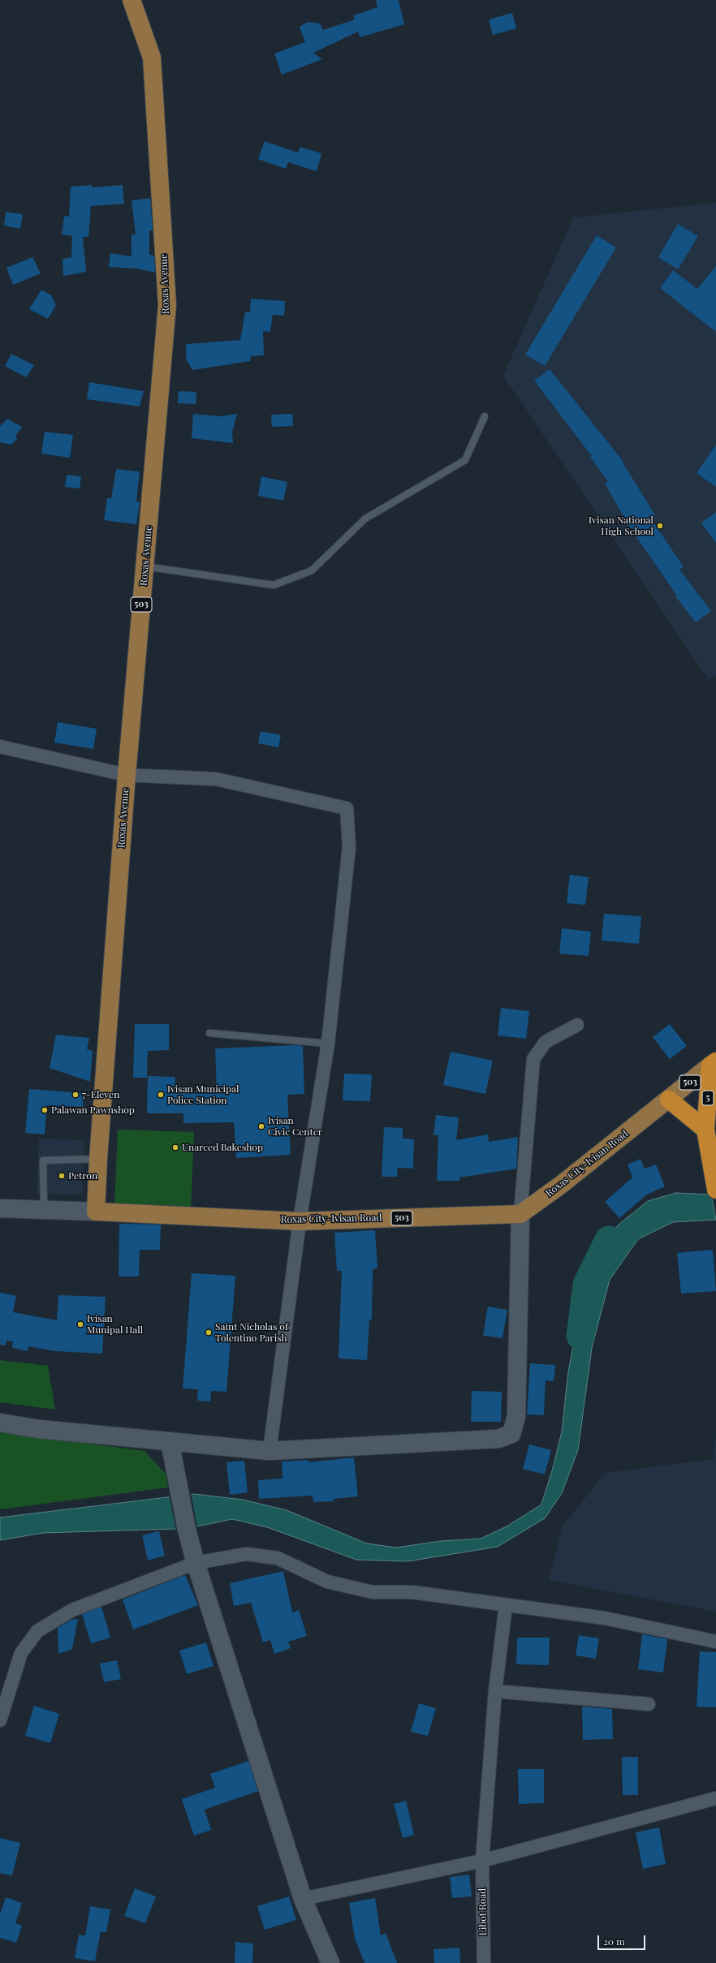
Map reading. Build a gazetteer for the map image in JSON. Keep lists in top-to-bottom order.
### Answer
{
  "streets": {
    "highway": ["5"],
    "main road": ["Roxas Avenue", "503", "Roxas City-Ivisan Road"],
    "street": ["Libot Road"]
  },
  "crossings": [
    ["Roxas Avenue", "Roxas City-Ivisan Road"],
    ["5", "Roxas City-Ivisan Road"]
  ],
  "places": [
    "Ivisan National High School",
    "7-Eleven",
    "Ivisan Municipal Police Station",
    "Palawan Pawnshop",
    "Ivisan Civic Center",
    "Unarced Bakeshop",
    "Petron",
    "Ivisan Munipal Hall",
    "Saint Nicholas of Tolentino Parish"
  ],
  "scale_bar": "20 m"
}
